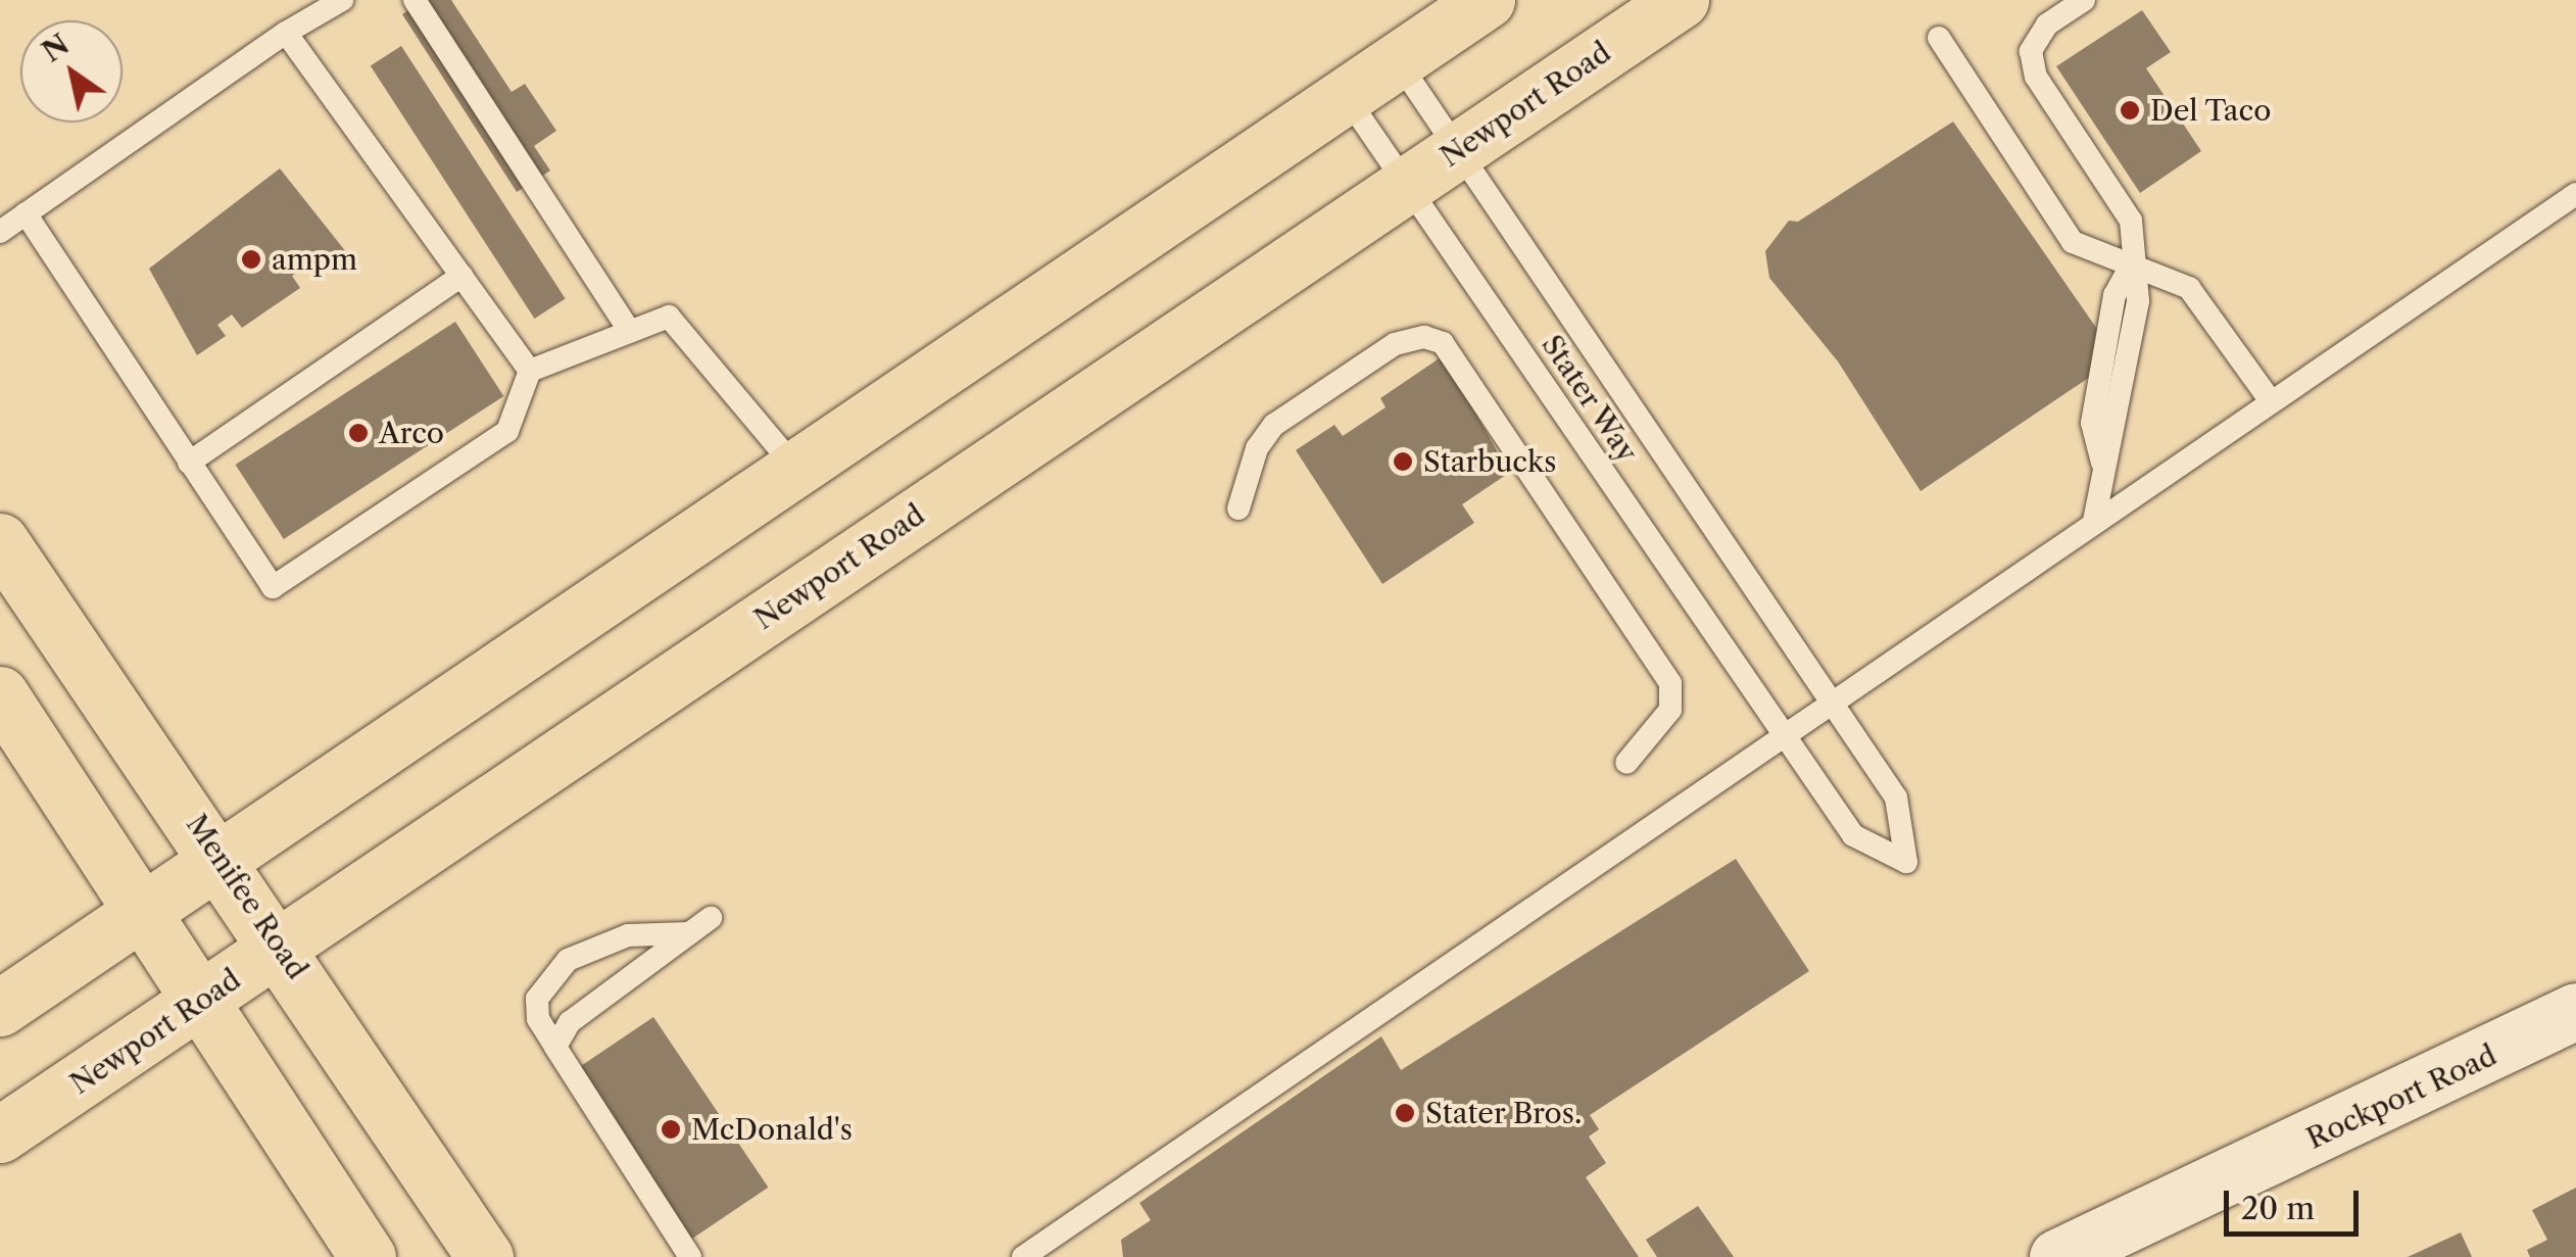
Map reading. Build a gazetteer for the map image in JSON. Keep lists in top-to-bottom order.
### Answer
{
  "streets": {
    "main road": ["Newport Road", "Menifee Road"],
    "street": ["Rockport Road"],
    "lane": ["Stater Way"]
  },
  "crossings": [
    ["Newport Road", "Stater Way"],
    ["Newport Road", "Menifee Road"]
  ],
  "places": [
    "Del Taco",
    "ampm",
    "Arco",
    "Starbucks",
    "Stater Bros.",
    "McDonald's"
  ],
  "scale_bar": "20 m",
  "north": "top left"
}
